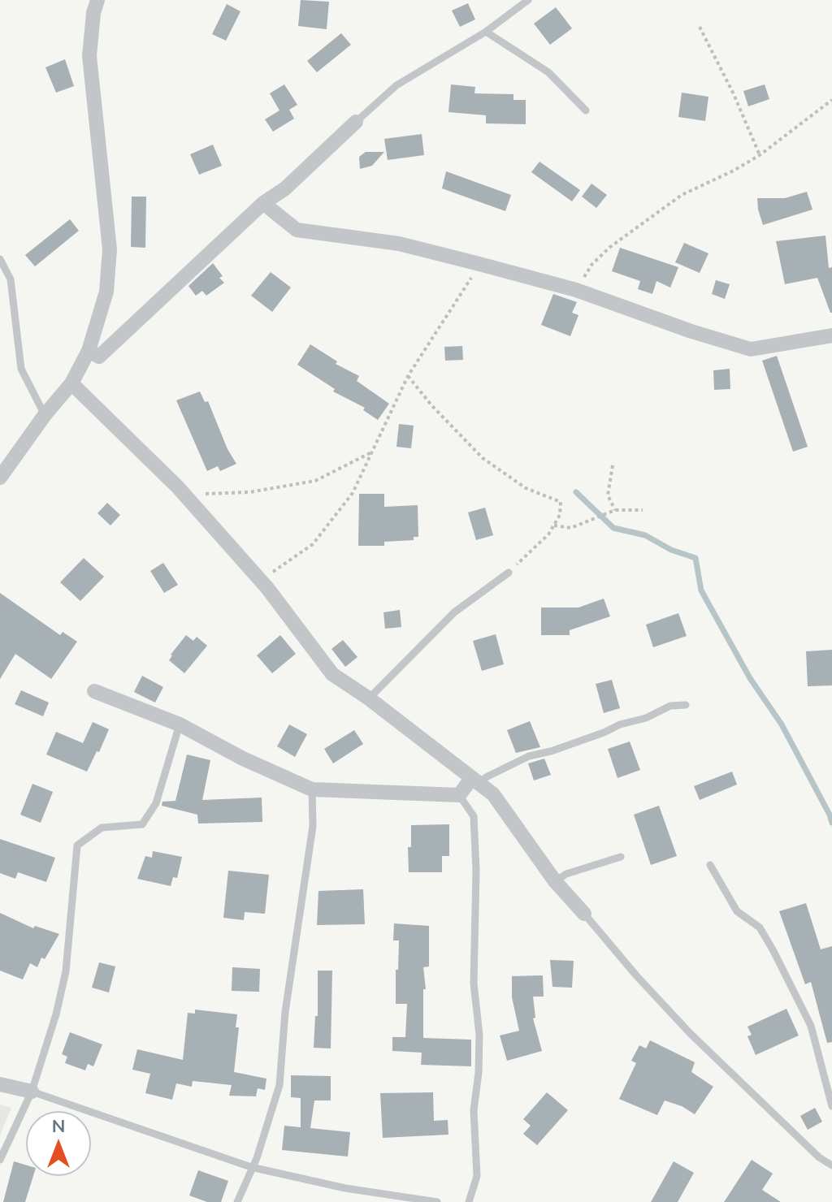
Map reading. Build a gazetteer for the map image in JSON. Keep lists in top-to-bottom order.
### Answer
{
  "north": "top"
}
